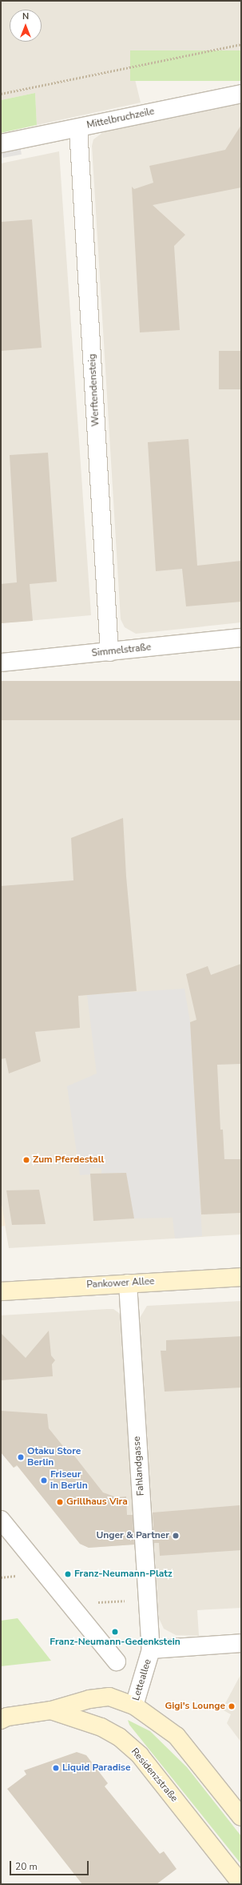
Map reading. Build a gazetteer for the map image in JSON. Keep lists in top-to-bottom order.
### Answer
{
  "streets": {
    "main road": ["Pankower Allee", "Residenzstraße"],
    "street": [
      "Mittelbruchzeile",
      "Werftendensteig",
      "Simmelstraße",
      "Fahlandgasse",
      "Letteallee"
    ]
  },
  "crossings": [
    ["Mittelbruchzeile", "Werftendensteig"],
    ["Werftendensteig", "Simmelstraße"],
    ["Pankower Allee", "Fahlandgasse"],
    ["Fahlandgasse", "Letteallee"]
  ],
  "places": [
    "Zum Pferdestall",
    "Otaku Store Berlin",
    "Friseur in Berlin",
    "Grillhaus Vira",
    "Unger & Partner",
    "Franz-Neumann-Platz",
    "Franz-Neumann-Gedenkstein",
    "Gigi's Lounge",
    "Liquid Paradise"
  ],
  "scale_bar": "20 m",
  "north": "top"
}
